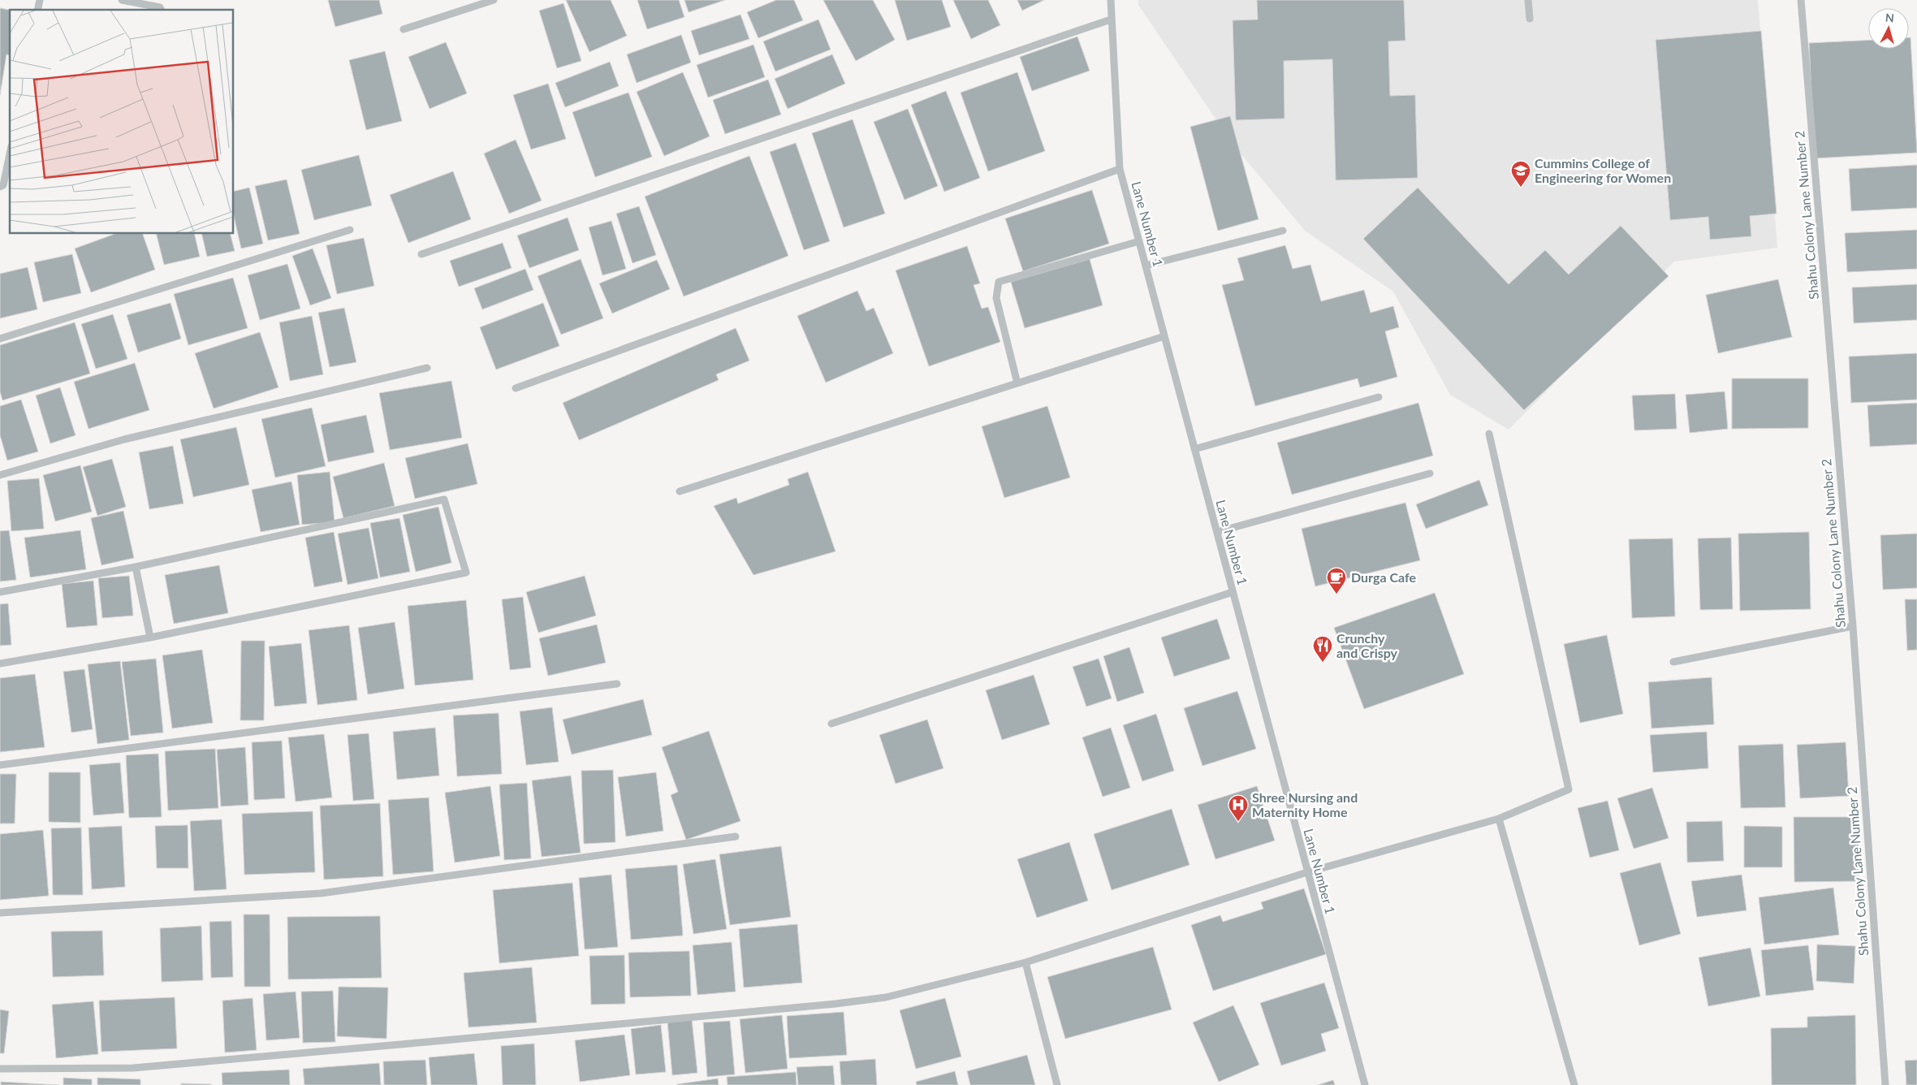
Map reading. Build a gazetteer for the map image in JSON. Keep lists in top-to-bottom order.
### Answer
{
  "streets": {
    "street": ["Shahu Colony Lane Number 2", "Lane Number 1"]
  },
  "places": {
    "school or university": ["Cummins College of Engineering for Women"],
    "cafe": ["Durga Cafe"],
    "restaurant": ["Crunchy and Crispy"],
    "hospital": ["Shree Nursing and Maternity Home"]
  },
  "north": "top"
}
